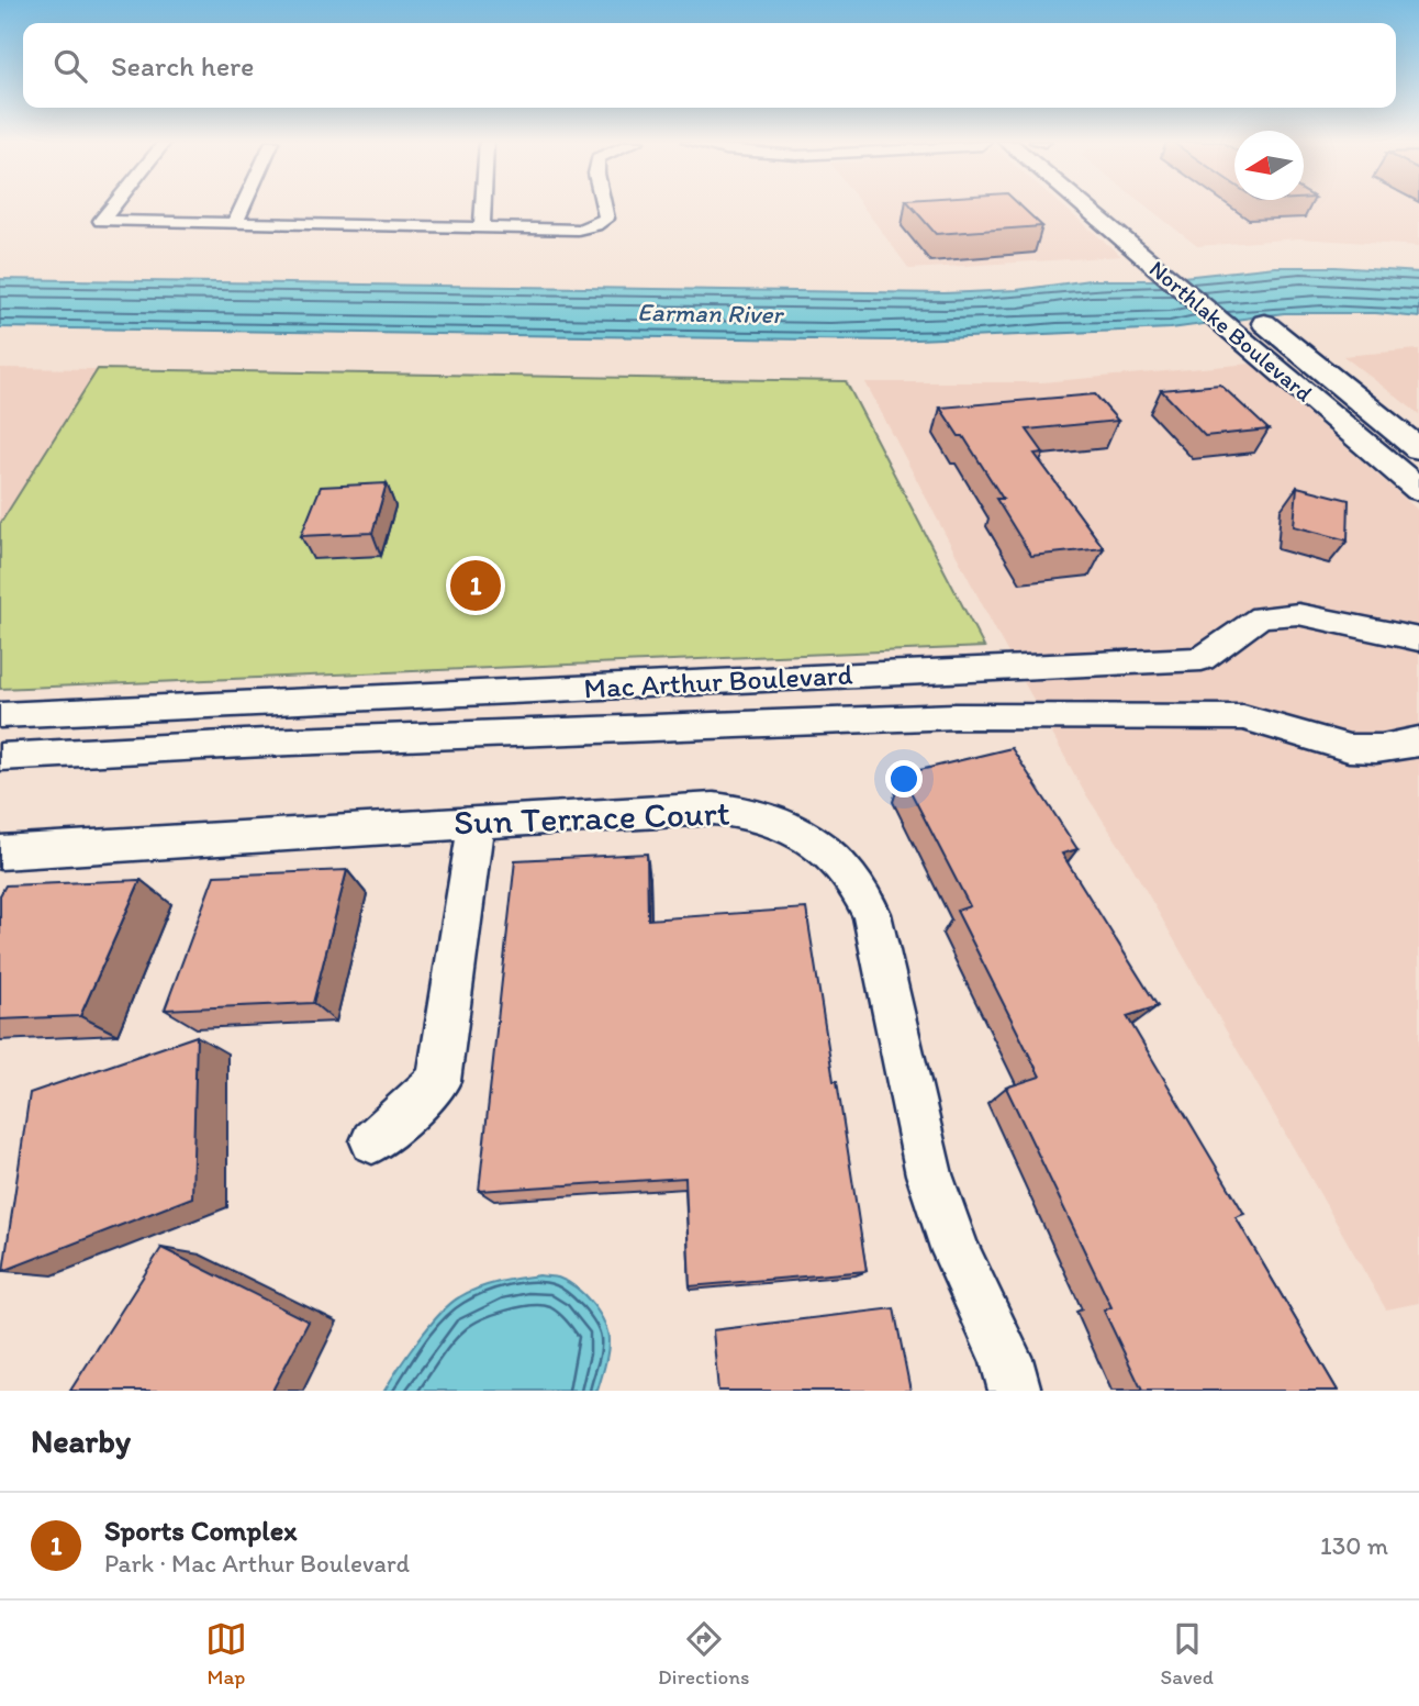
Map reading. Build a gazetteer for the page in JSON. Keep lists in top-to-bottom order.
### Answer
{
  "streets": {
    "main road": ["Northlake Boulevard"],
    "street": ["Mac Arthur Boulevard", "Sun Terrace Court"]
  },
  "water": ["Earman River"],
  "north": "left",
  "page": {
    "search": "Search here",
    "pins": "1",
    "heading": "Nearby",
    "list": [
      {
        "mark": "1",
        "name": "Sports Complex",
        "note": "Park · Mac Arthur Boulevard",
        "value": "130 m"
      }
    ],
    "nav": ["Map", "Directions", "Saved"]
  }
}
